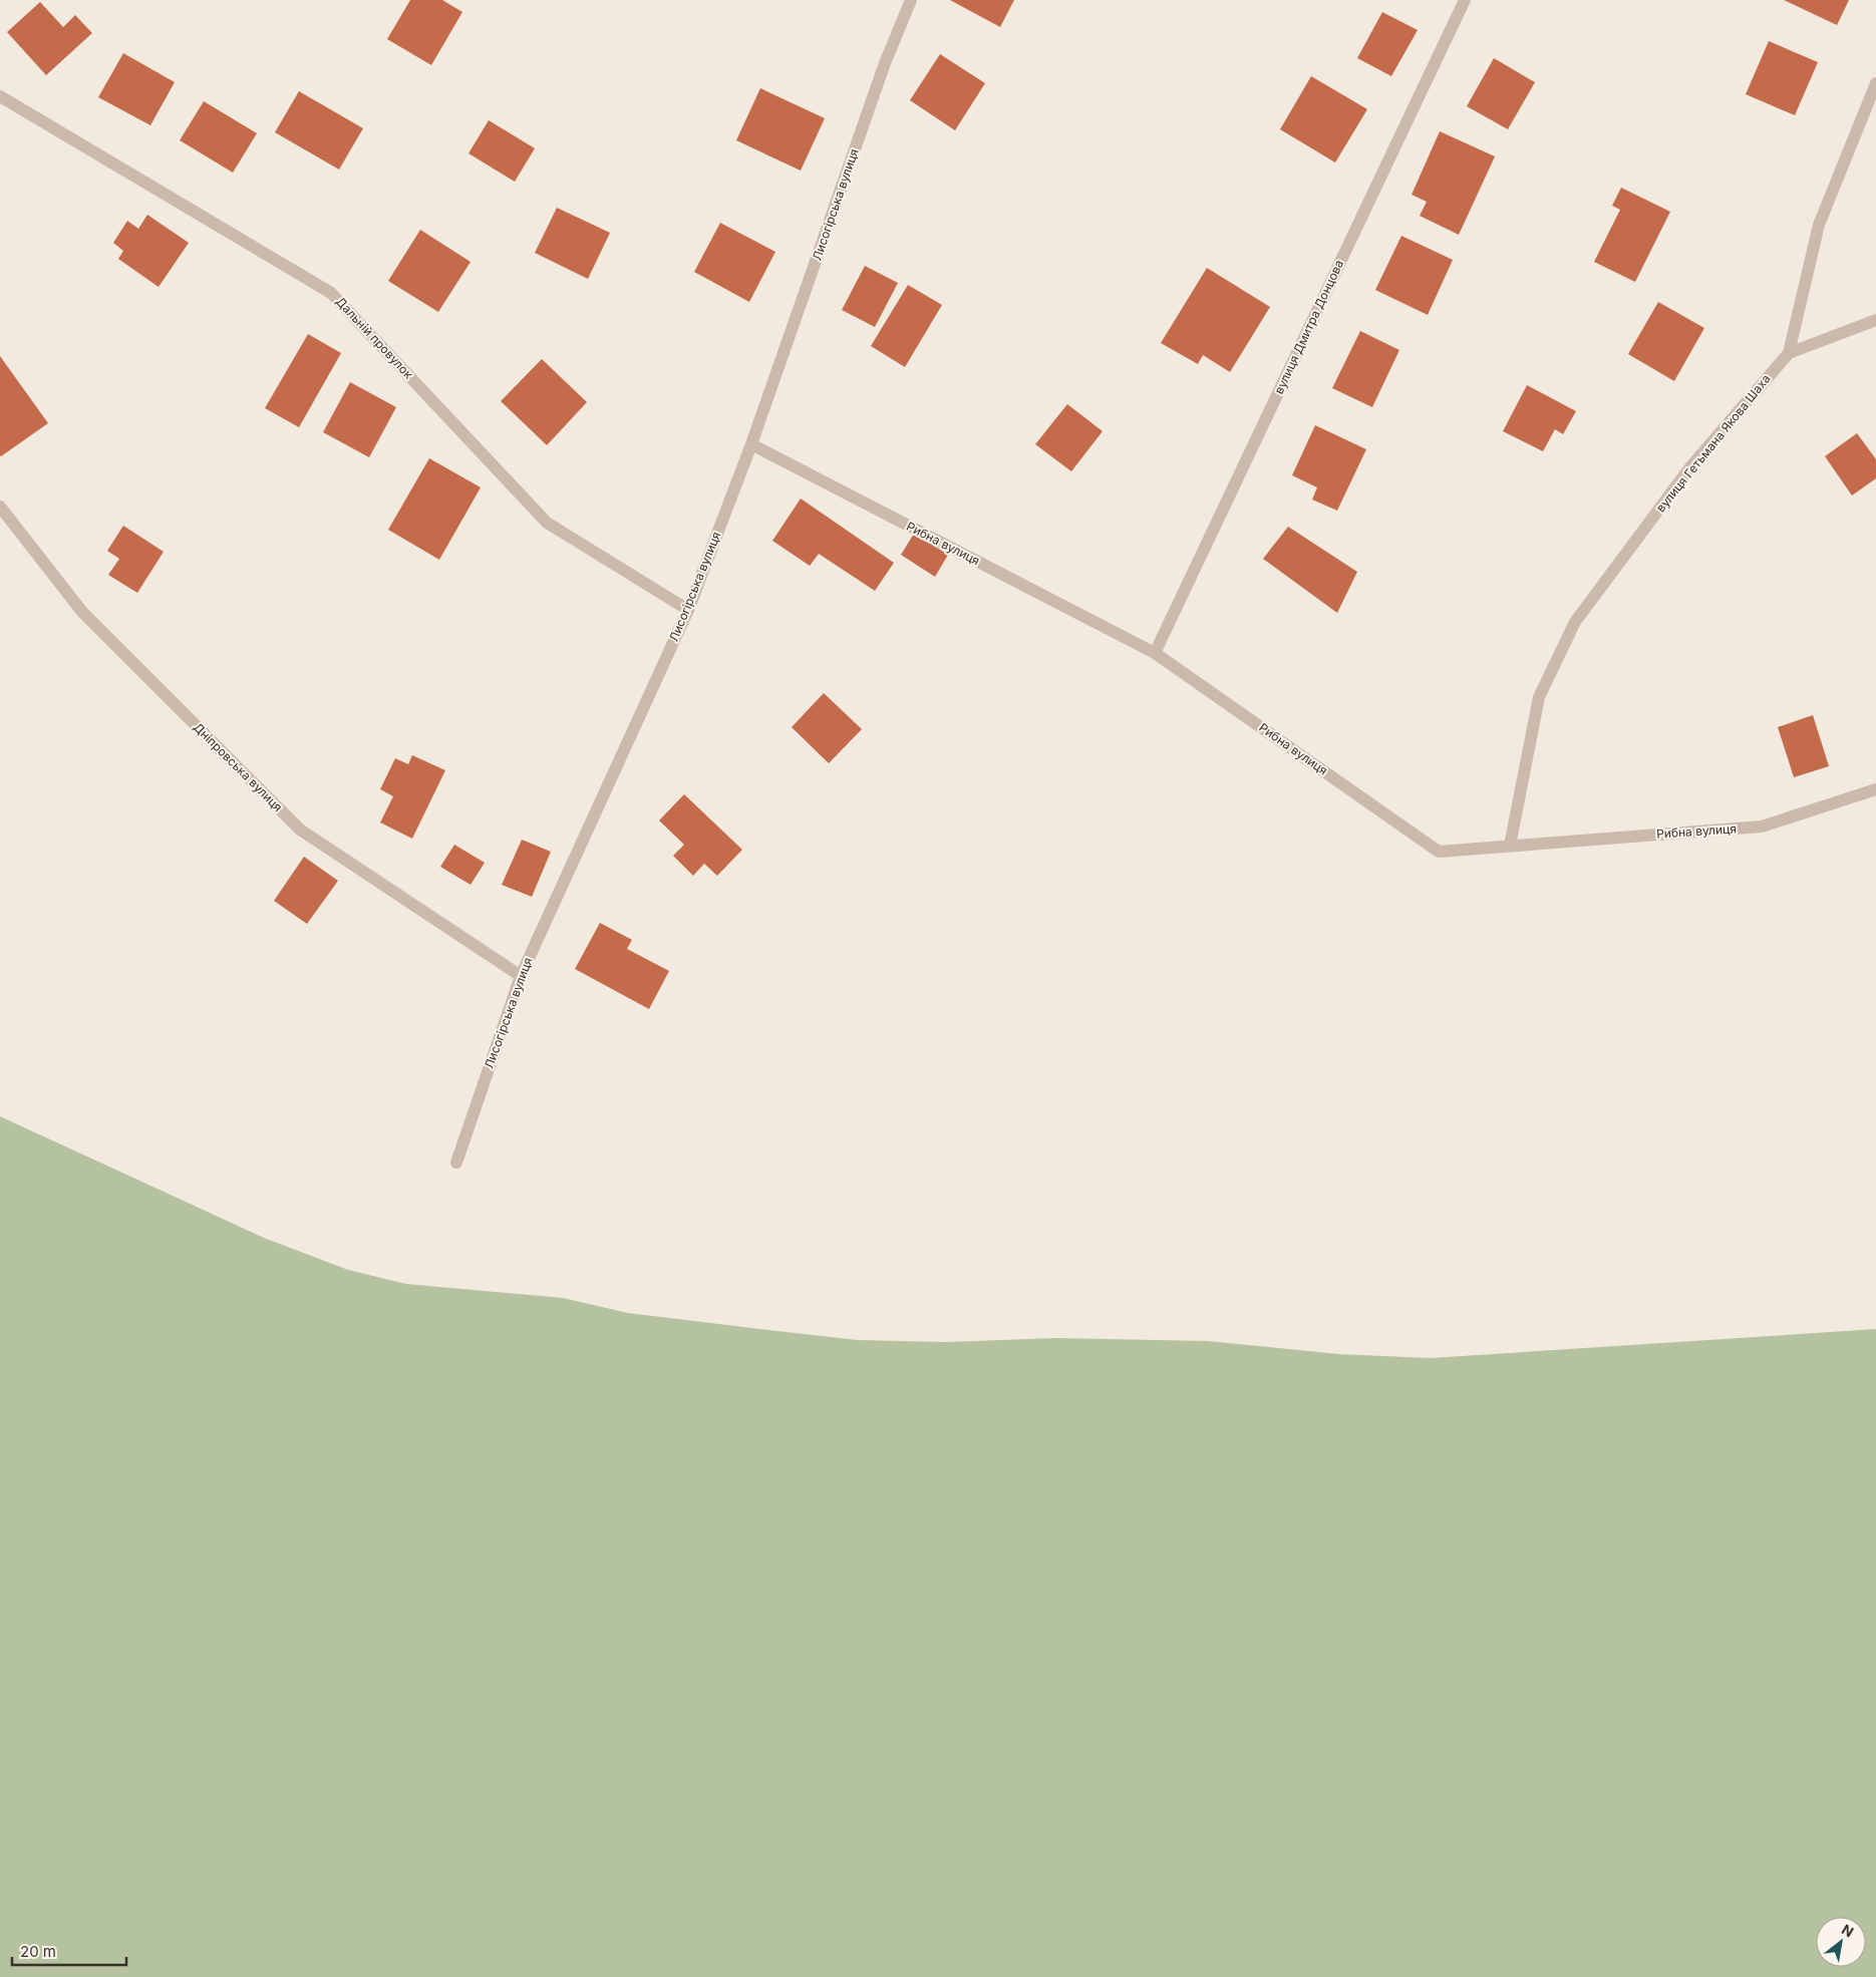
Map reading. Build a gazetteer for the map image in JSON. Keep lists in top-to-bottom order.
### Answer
{
  "streets": {
    "street": [
      "Лисогірська вулиця",
      "вулиця Дмитра Донцова",
      "Дальній провулок",
      "вулиця Гетьмана Якова Шаха",
      "Рибна вулиця",
      "Дніпровська вулиця"
    ]
  },
  "crossings": [
    ["Лисогірська вулиця", "Дальній провулок"],
    ["Лисогірська вулиця", "Рибна вулиця"],
    ["Лисогірська вулиця", "Дніпровська вулиця"],
    ["вулиця Дмитра Донцова", "Рибна вулиця"],
    ["вулиця Гетьмана Якова Шаха", "Рибна вулиця"]
  ],
  "scale_bar": "20 m",
  "north": "top right"
}
